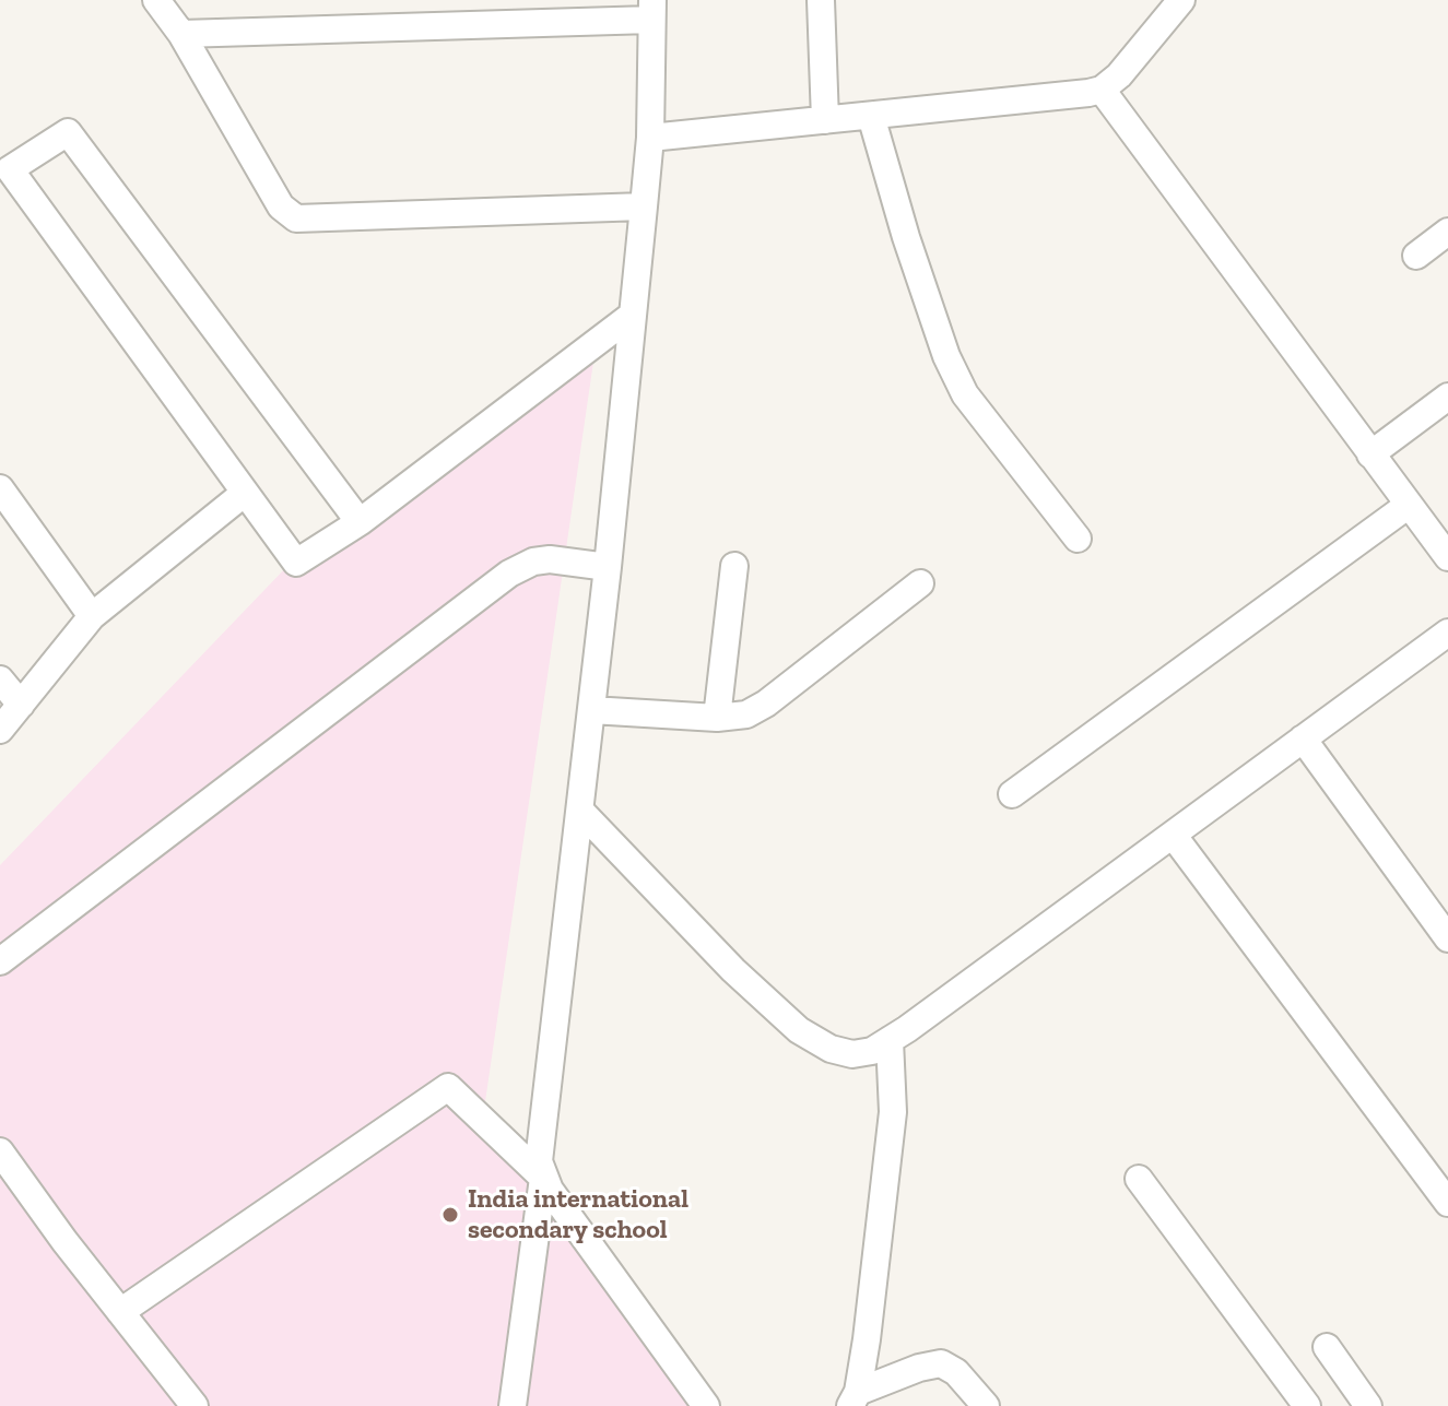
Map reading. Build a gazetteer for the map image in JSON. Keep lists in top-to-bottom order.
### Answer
{
  "places": ["India international secondary school"]
}
